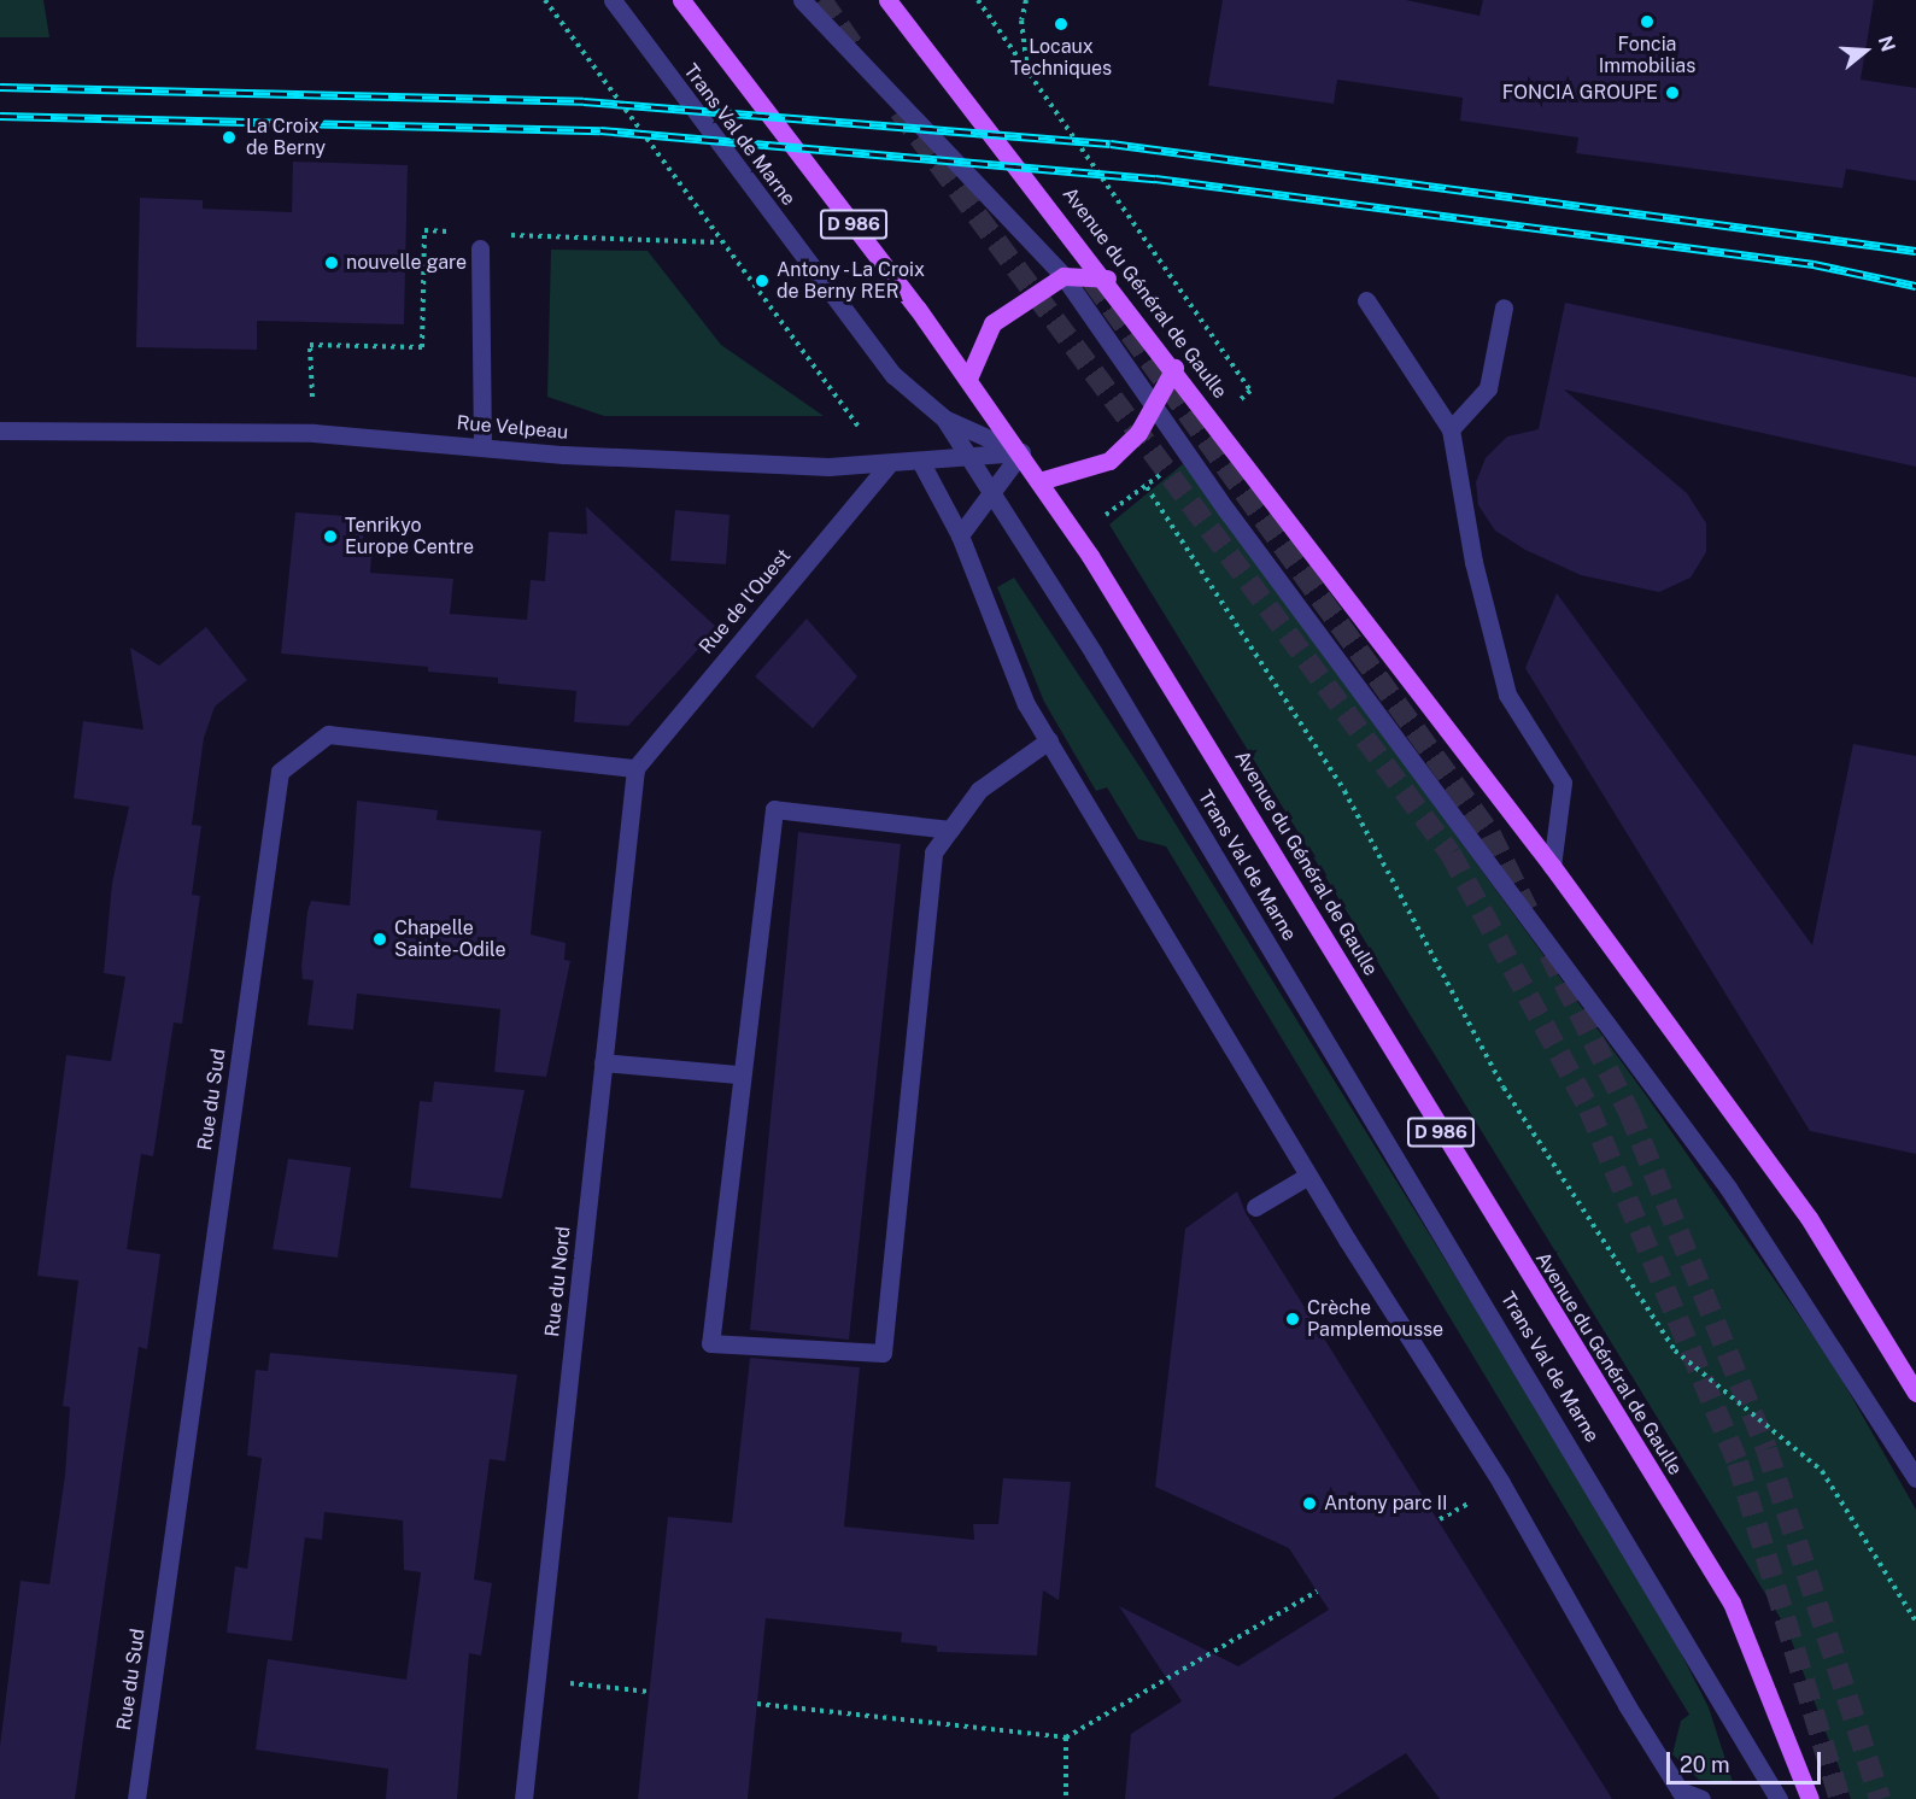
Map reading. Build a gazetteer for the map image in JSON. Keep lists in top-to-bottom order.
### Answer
{
  "streets": {
    "main road": ["D 986", "Avenue du Général de Gaulle"],
    "street": [
      "Trans Val de Marne",
      "Rue Velpeau",
      "Rue de l'Ouest",
      "Rue du Sud",
      "Rue du Nord"
    ]
  },
  "crossings": [
    ["Trans Val de Marne", "Rue Velpeau"],
    ["Avenue du Général de Gaulle", "Rue Velpeau"],
    ["Rue Velpeau", "Rue de l'Ouest"],
    ["Rue de l'Ouest", "Rue du Sud"],
    ["Rue de l'Ouest", "Rue du Nord"],
    ["Rue du Sud", "Rue du Nord"]
  ],
  "places": [
    "Foncia Immobilias",
    "Locaux Techniques",
    "FONCIA GROUPE",
    "La Croix de Berny",
    "nouvelle gare",
    "Antony - La Croix de Berny RER",
    "Tenrikyo Europe Centre",
    "Chapelle Sainte-Odile",
    "Crèche Pamplemousse",
    "Antony parc II"
  ],
  "scale_bar": "20 m",
  "north": "right"
}
